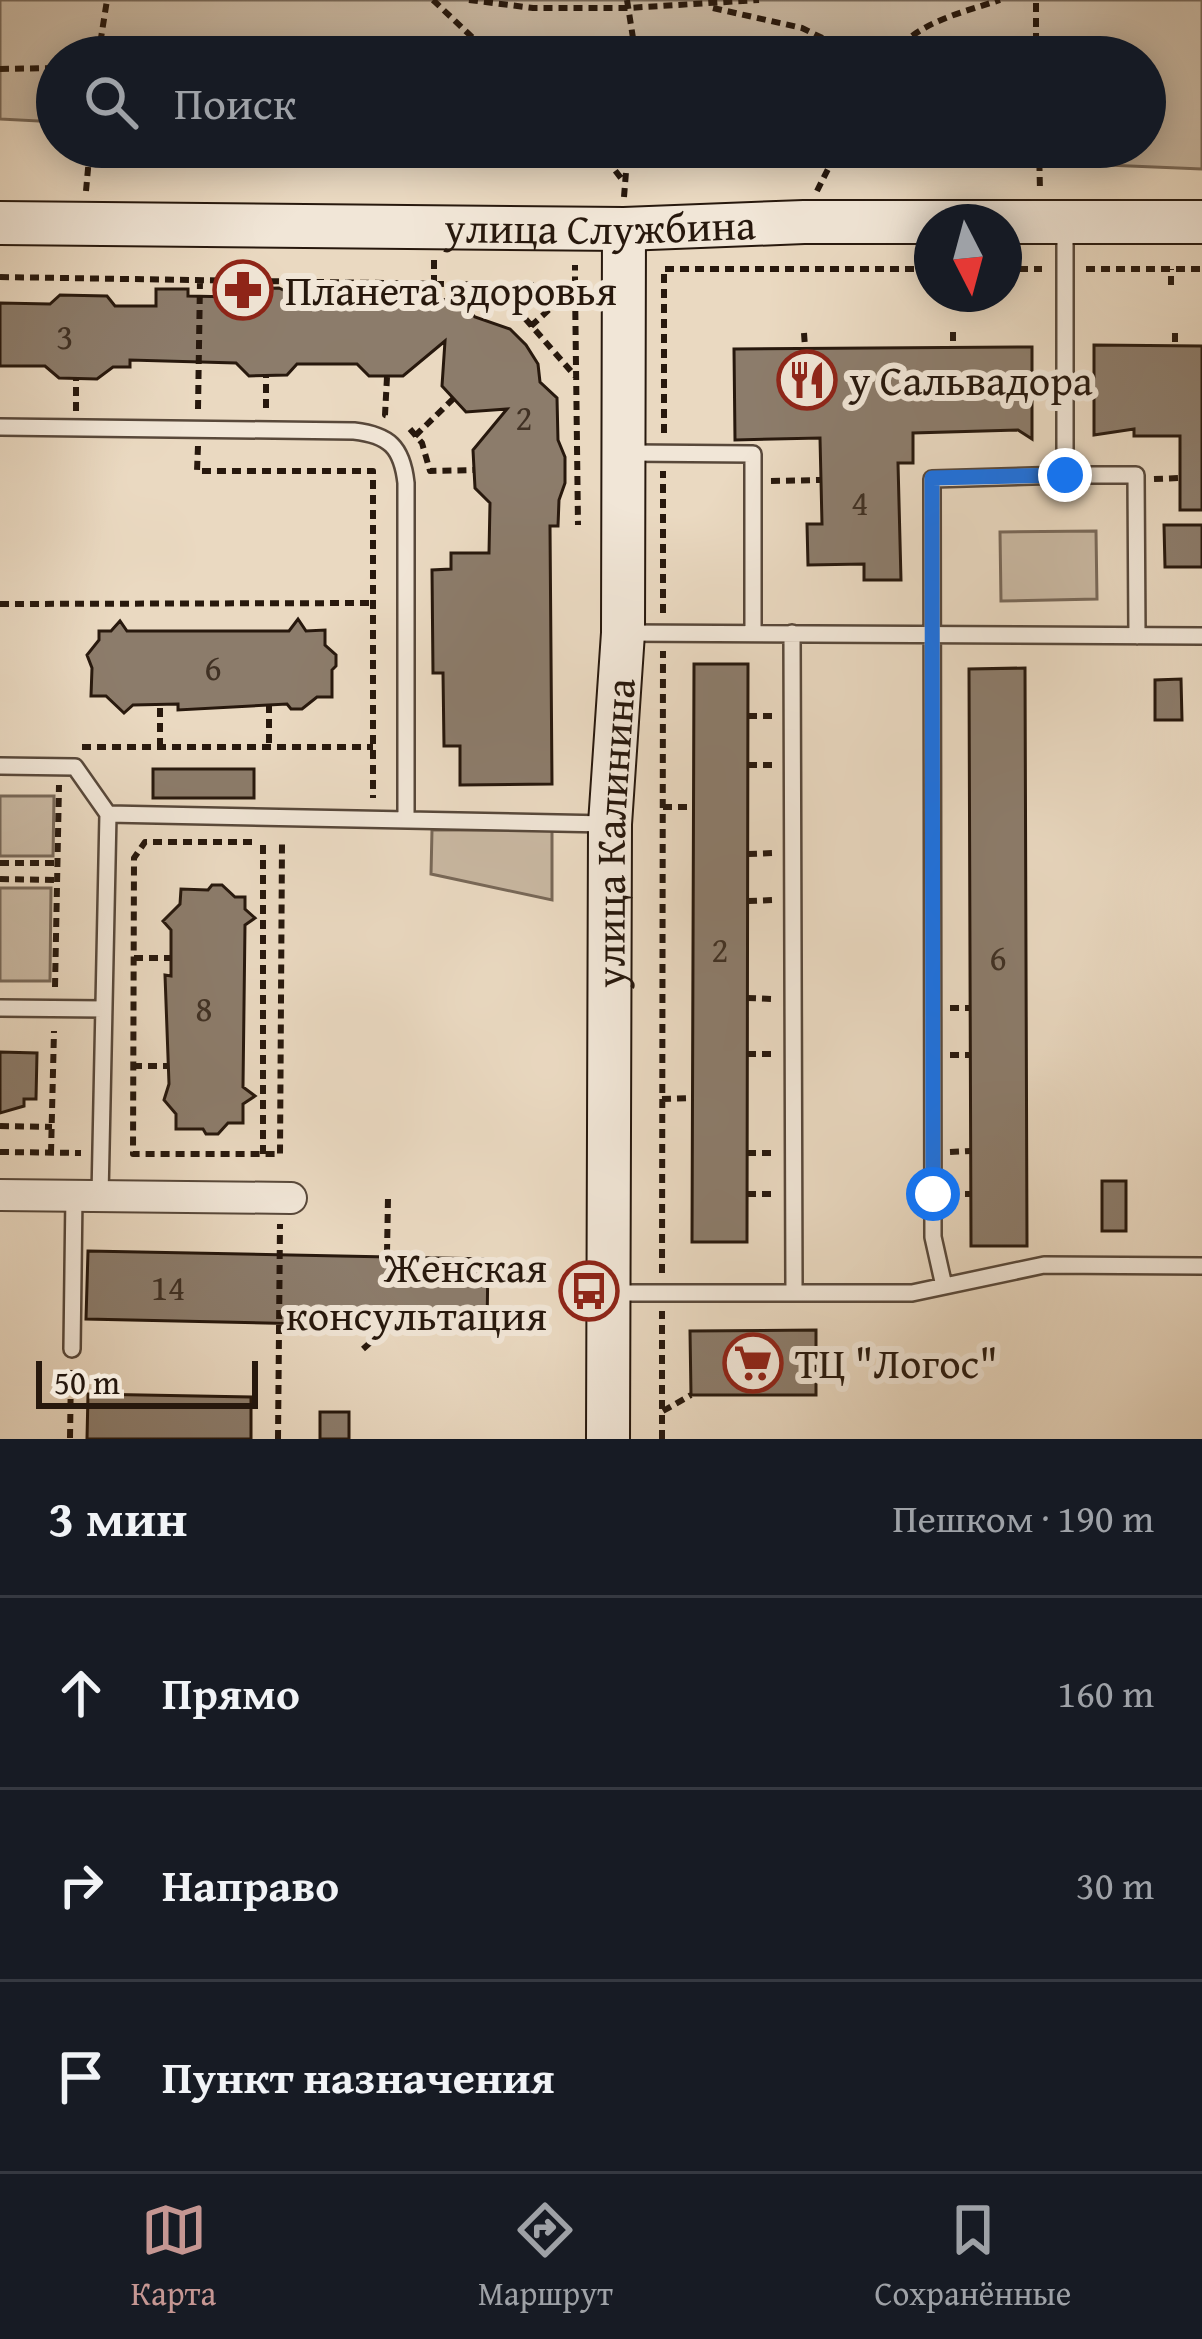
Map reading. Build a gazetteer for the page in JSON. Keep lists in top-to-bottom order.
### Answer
{
  "streets": {
    "street": ["улица Службина", "улица Калинина"]
  },
  "crossings": [
    ["улица Службина", "улица Калинина"]
  ],
  "places": {
    "pharmacy": ["Планета здоровья"],
    "restaurant": ["у Сальвадора"],
    "bus stop": ["Женская консультация"],
    "supermarket": ["ТЦ \"Логос\""]
  },
  "house_numbers": [
    "3",
    "2",
    "4",
    "6",
    "2",
    "6",
    "8",
    "14"
  ],
  "scale_bar": "50 m",
  "north": "bottom",
  "page": {
    "search": "Поиск",
    "scale": "50 m",
    "heading": ["3 мин", "Пешком · 190 m"],
    "list": [
      ["Прямо", "160 m"],
      ["Направо", "30 m"],
      "Пункт назначения"
    ],
    "nav": ["Карта", "Маршрут", "Сохранённые"]
  }
}
